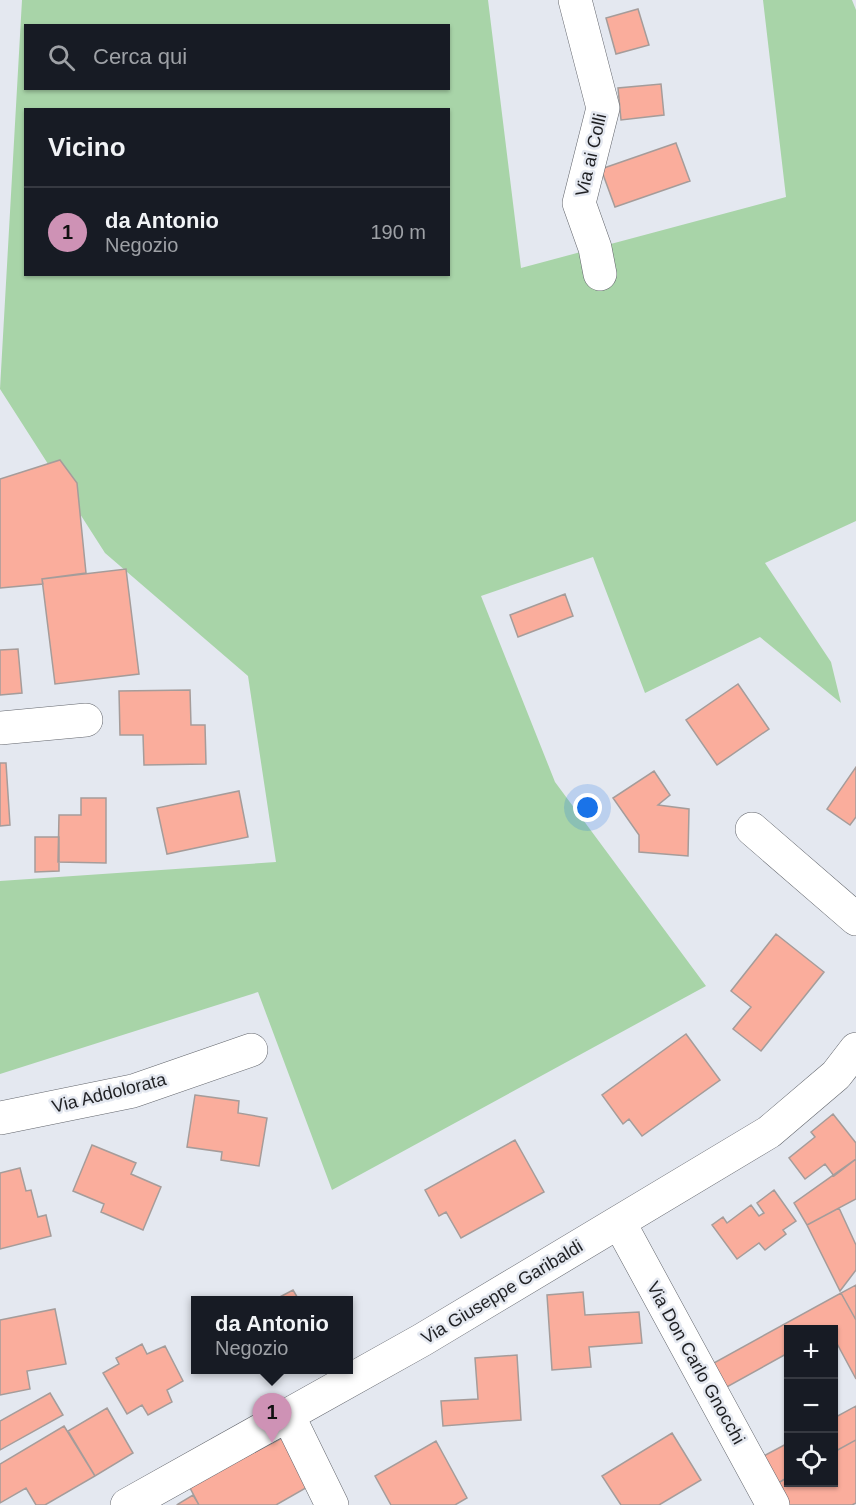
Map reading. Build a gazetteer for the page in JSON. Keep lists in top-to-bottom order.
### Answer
{
  "streets": {
    "street": [
      "Via ai Colli",
      "Via Addolorata",
      "Via Giuseppe Garibaldi",
      "Via Don Carlo Gnocchi"
    ]
  },
  "crossings": [
    ["Via Giuseppe Garibaldi", "Via Don Carlo Gnocchi"]
  ],
  "page": {
    "search": "Cerca qui",
    "heading": "Vicino",
    "list": [
      {
        "mark": "1",
        "name": "da Antonio",
        "note": "Negozio",
        "value": "190 m"
      }
    ],
    "popup": ["da Antonio", "Negozio"],
    "map_buttons": ["+", "−"],
    "pins": "1"
  }
}
